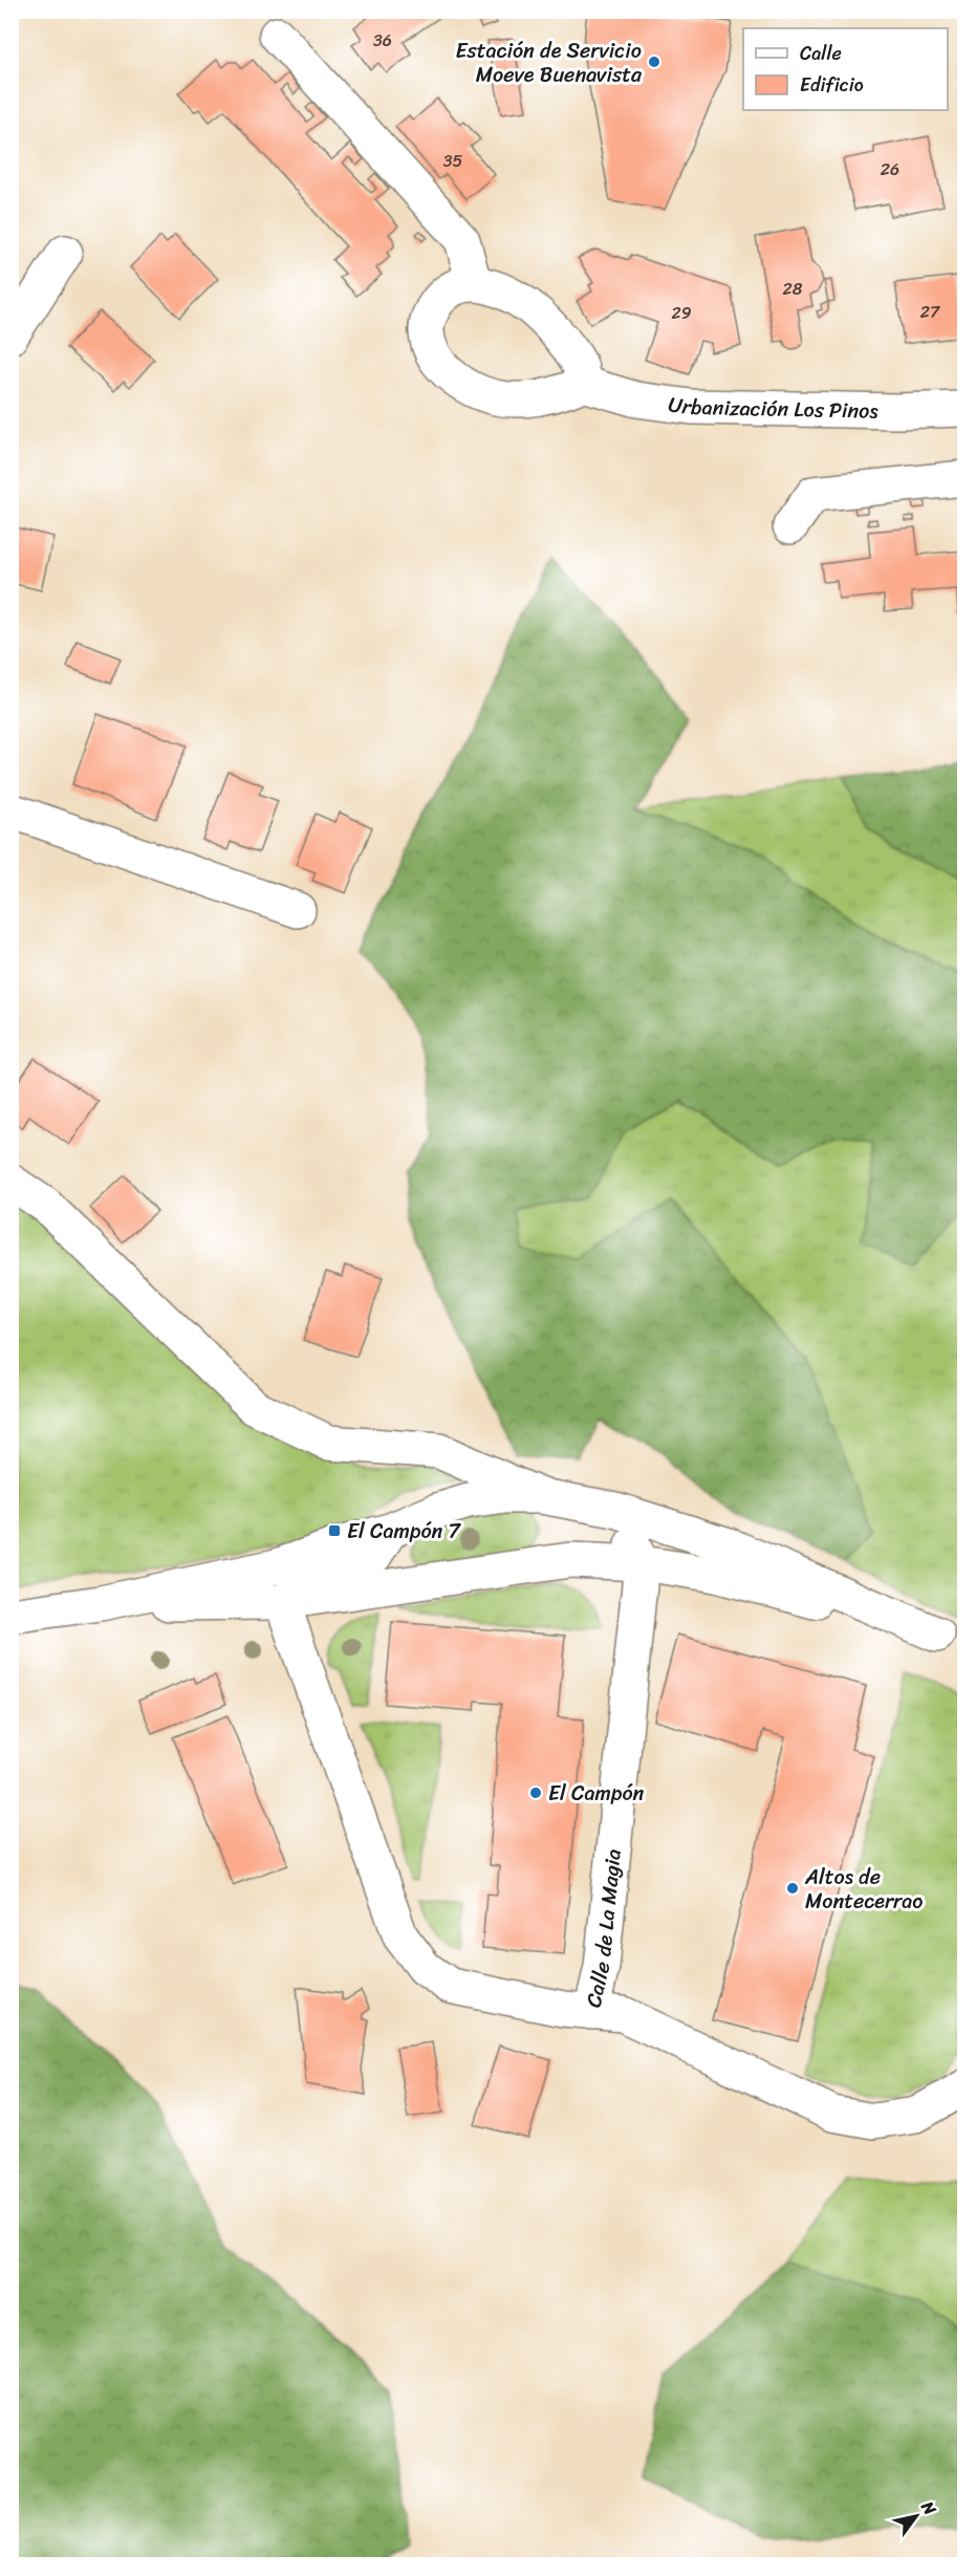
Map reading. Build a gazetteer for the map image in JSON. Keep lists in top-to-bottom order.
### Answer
{
  "streets": {
    "street": ["Urbanización Los Pinos", "Calle de La Magia"]
  },
  "places": {
    "other": ["Estación de Servicio Moeve Buenavista", "El Campón", "Altos de Montecerrao"],
    "transit": ["El Campón 7"]
  },
  "house_numbers": [
    "36",
    "35",
    "26",
    "28",
    "27",
    "29"
  ],
  "legend": ["Calle", "Edificio"],
  "north": "top right"
}
